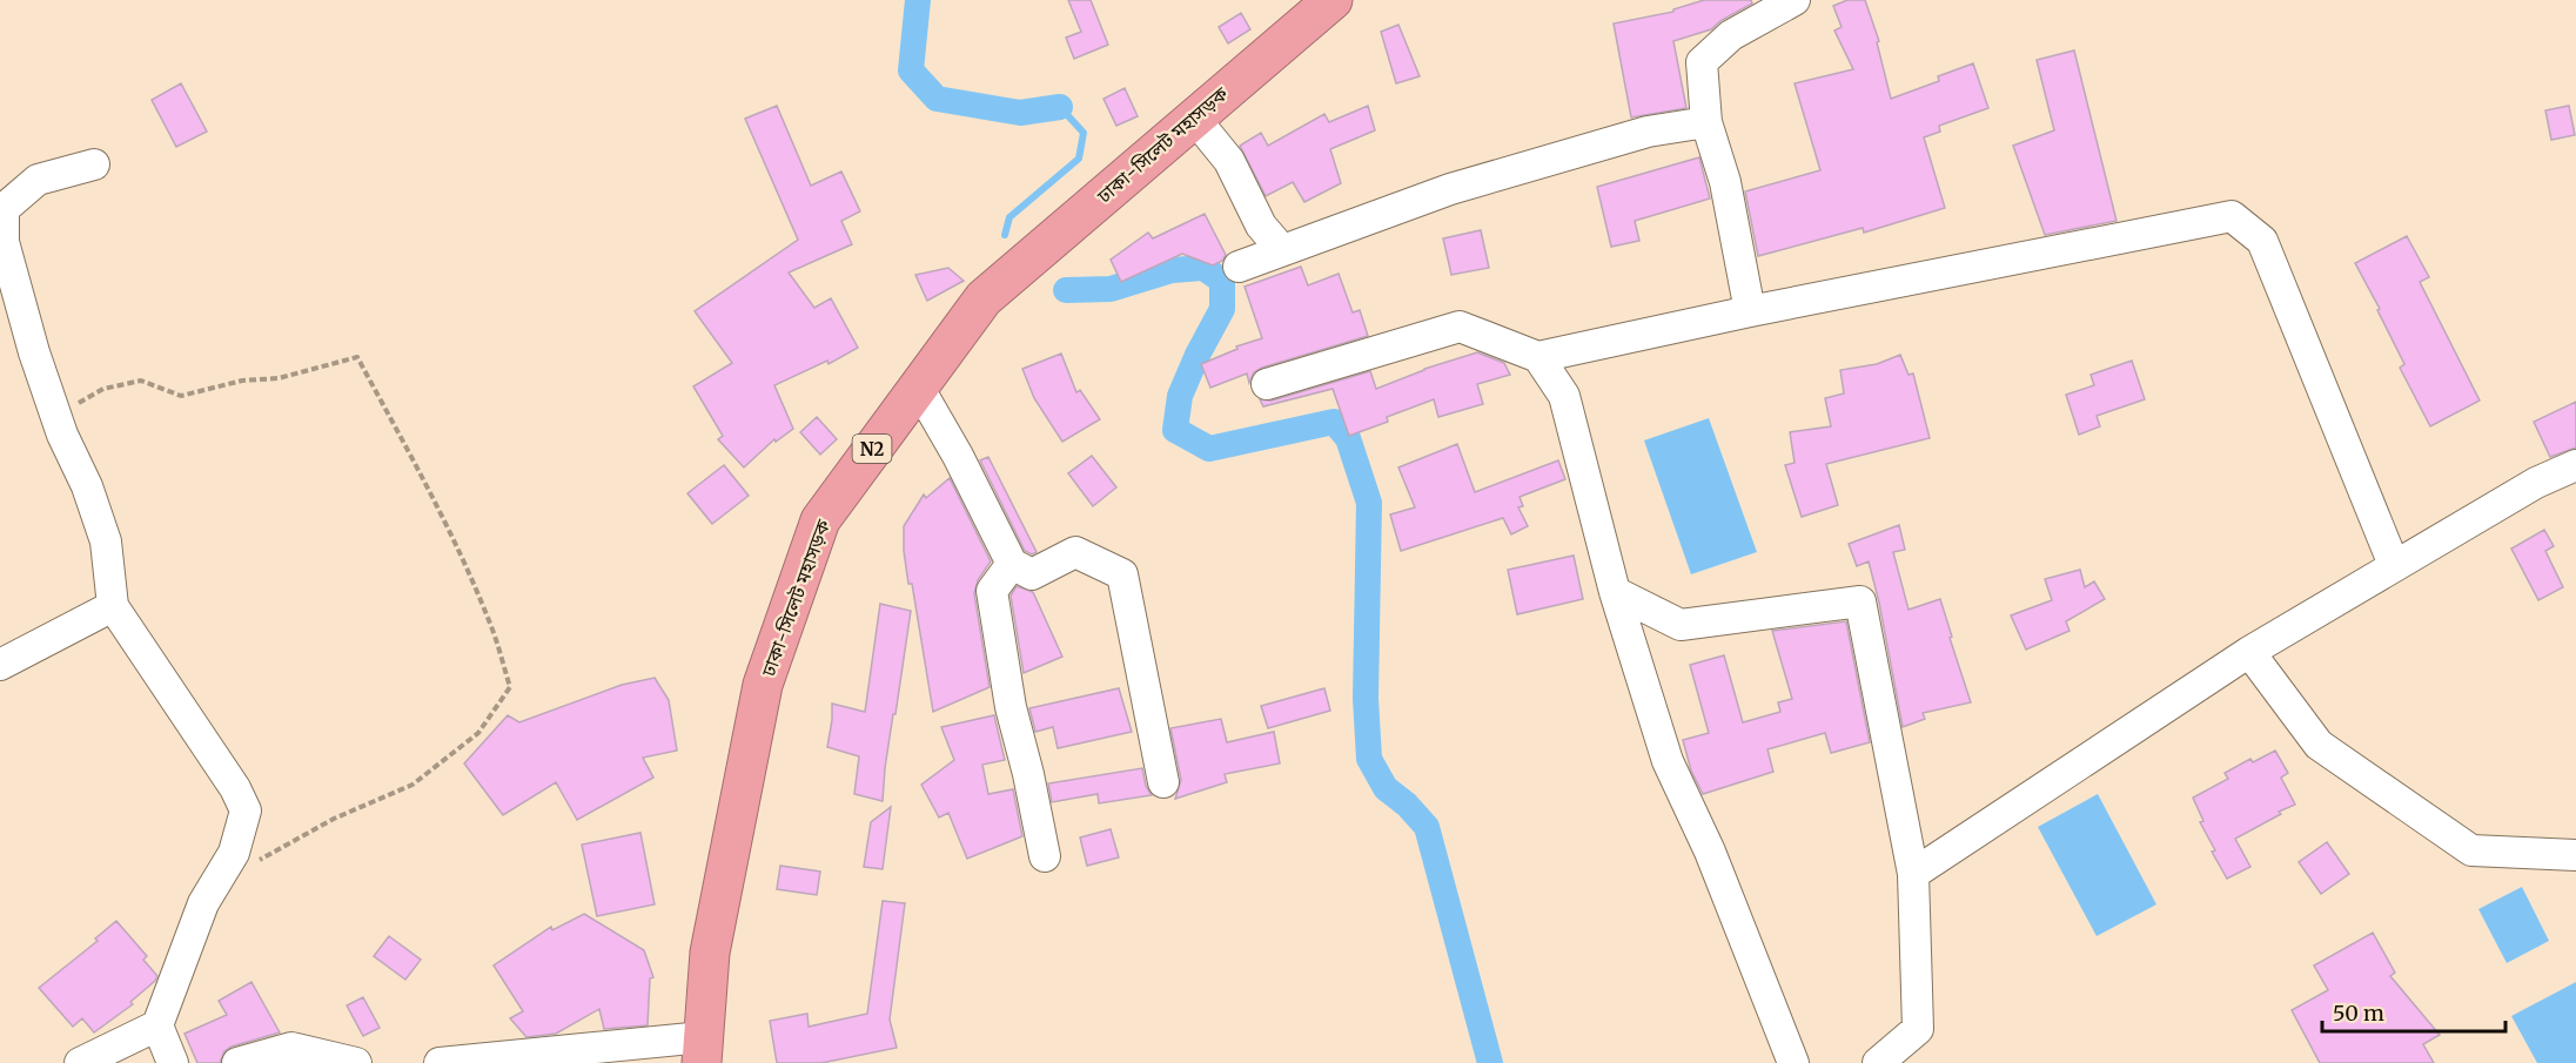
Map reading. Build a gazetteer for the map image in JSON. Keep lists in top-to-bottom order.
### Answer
{
  "streets": {
    "highway": ["ঢাকা-সিলেট মহাসড়ক", "N2"]
  },
  "scale_bar": "50 m"
}
